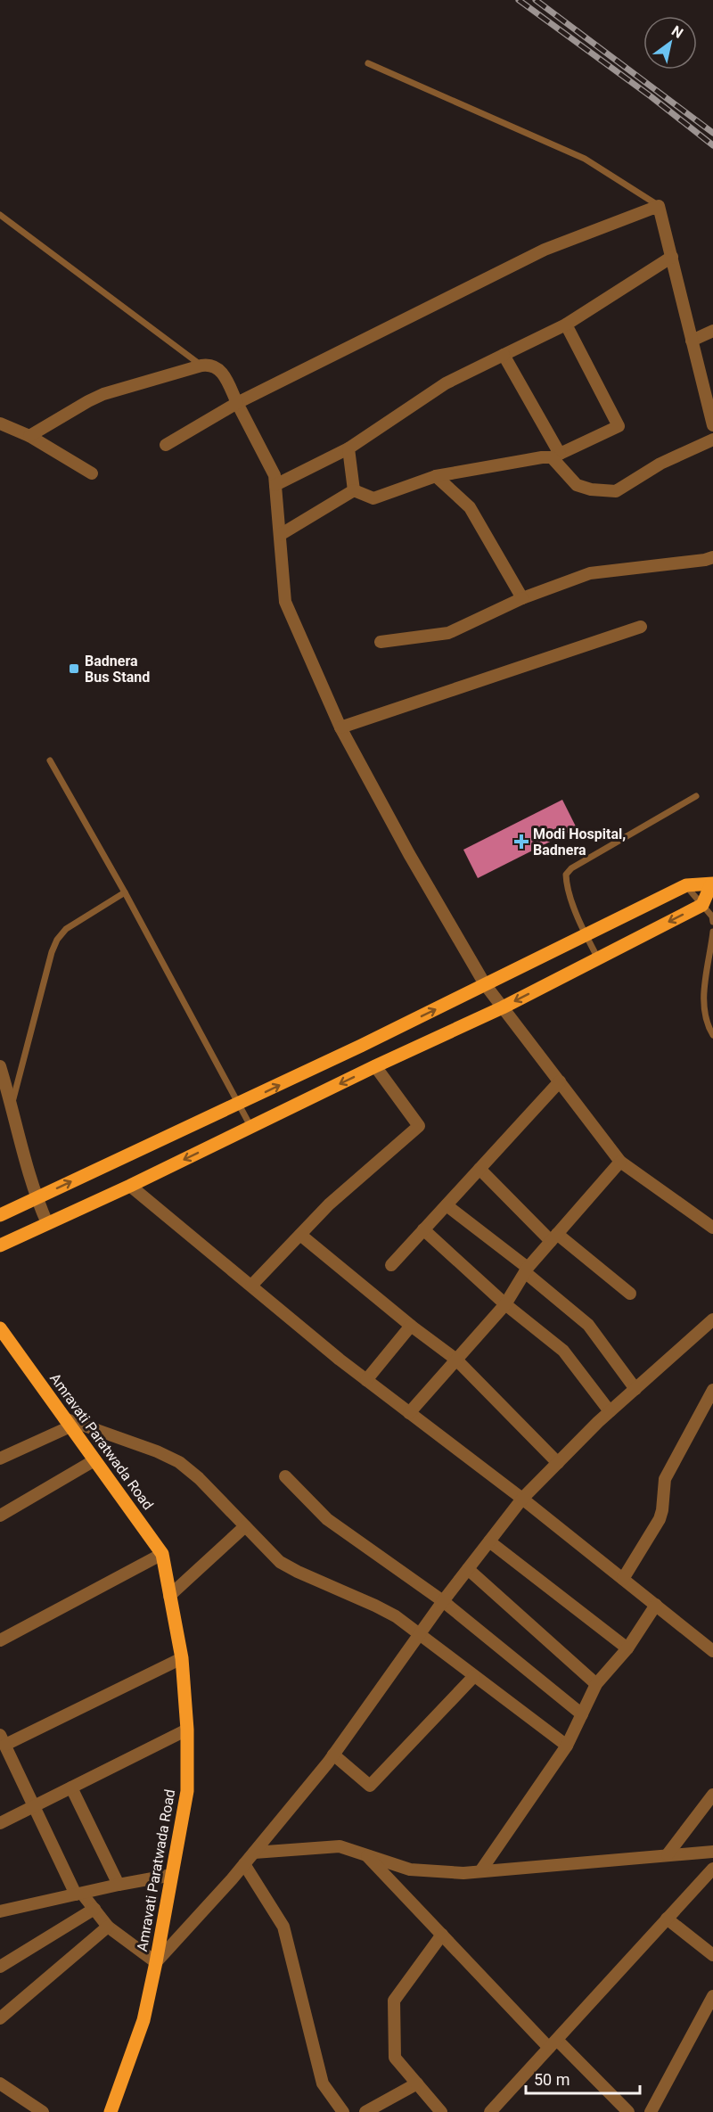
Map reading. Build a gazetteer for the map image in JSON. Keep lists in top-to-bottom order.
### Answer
{
  "streets": {
    "main road": ["Amravati Paratwada Road"]
  },
  "places": {
    "transit": ["Badnera Bus Stand"],
    "health": ["Modi Hospital, Badnera"]
  },
  "scale_bar": "50 m",
  "north": "top right"
}
